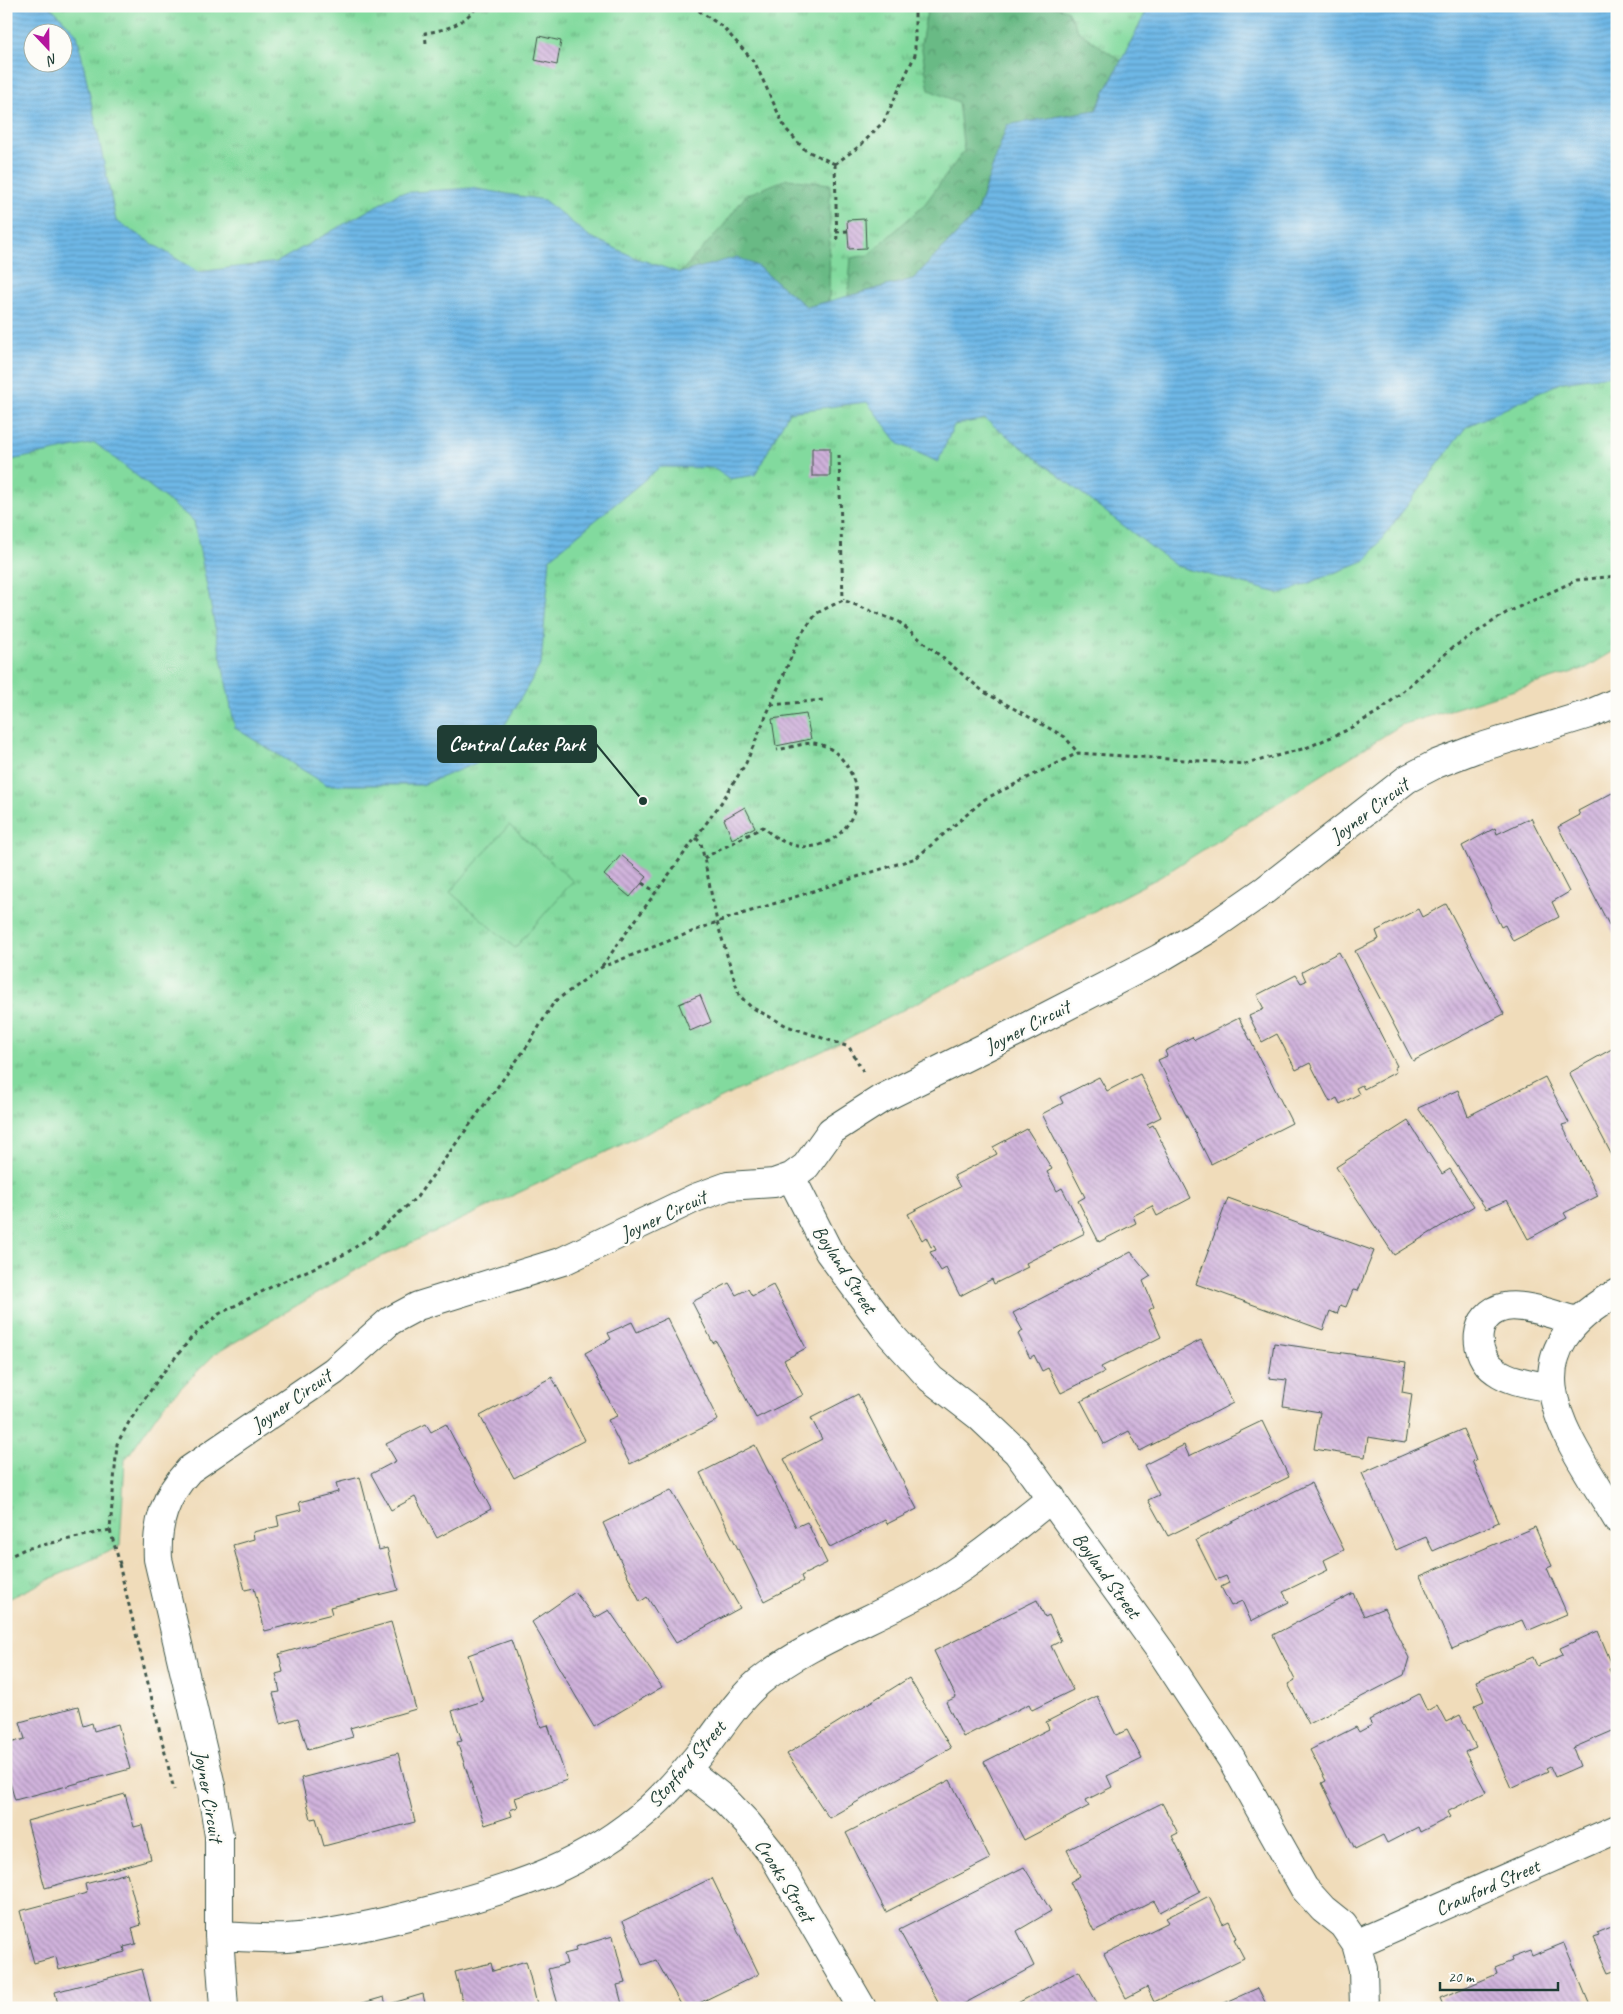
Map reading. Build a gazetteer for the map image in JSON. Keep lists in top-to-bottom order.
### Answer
{
  "streets": {
    "street": [
      "Joyner Circuit",
      "Boyland Street",
      "Stopford Street",
      "Crooks Street",
      "Crawford Street"
    ]
  },
  "crossings": [
    ["Joyner Circuit", "Boyland Street"],
    ["Joyner Circuit", "Stopford Street"],
    ["Boyland Street", "Stopford Street"],
    ["Boyland Street", "Crawford Street"],
    ["Stopford Street", "Crooks Street"]
  ],
  "places": ["Central Lakes Park"],
  "scale_bar": "20 m",
  "north": "bottom"
}
